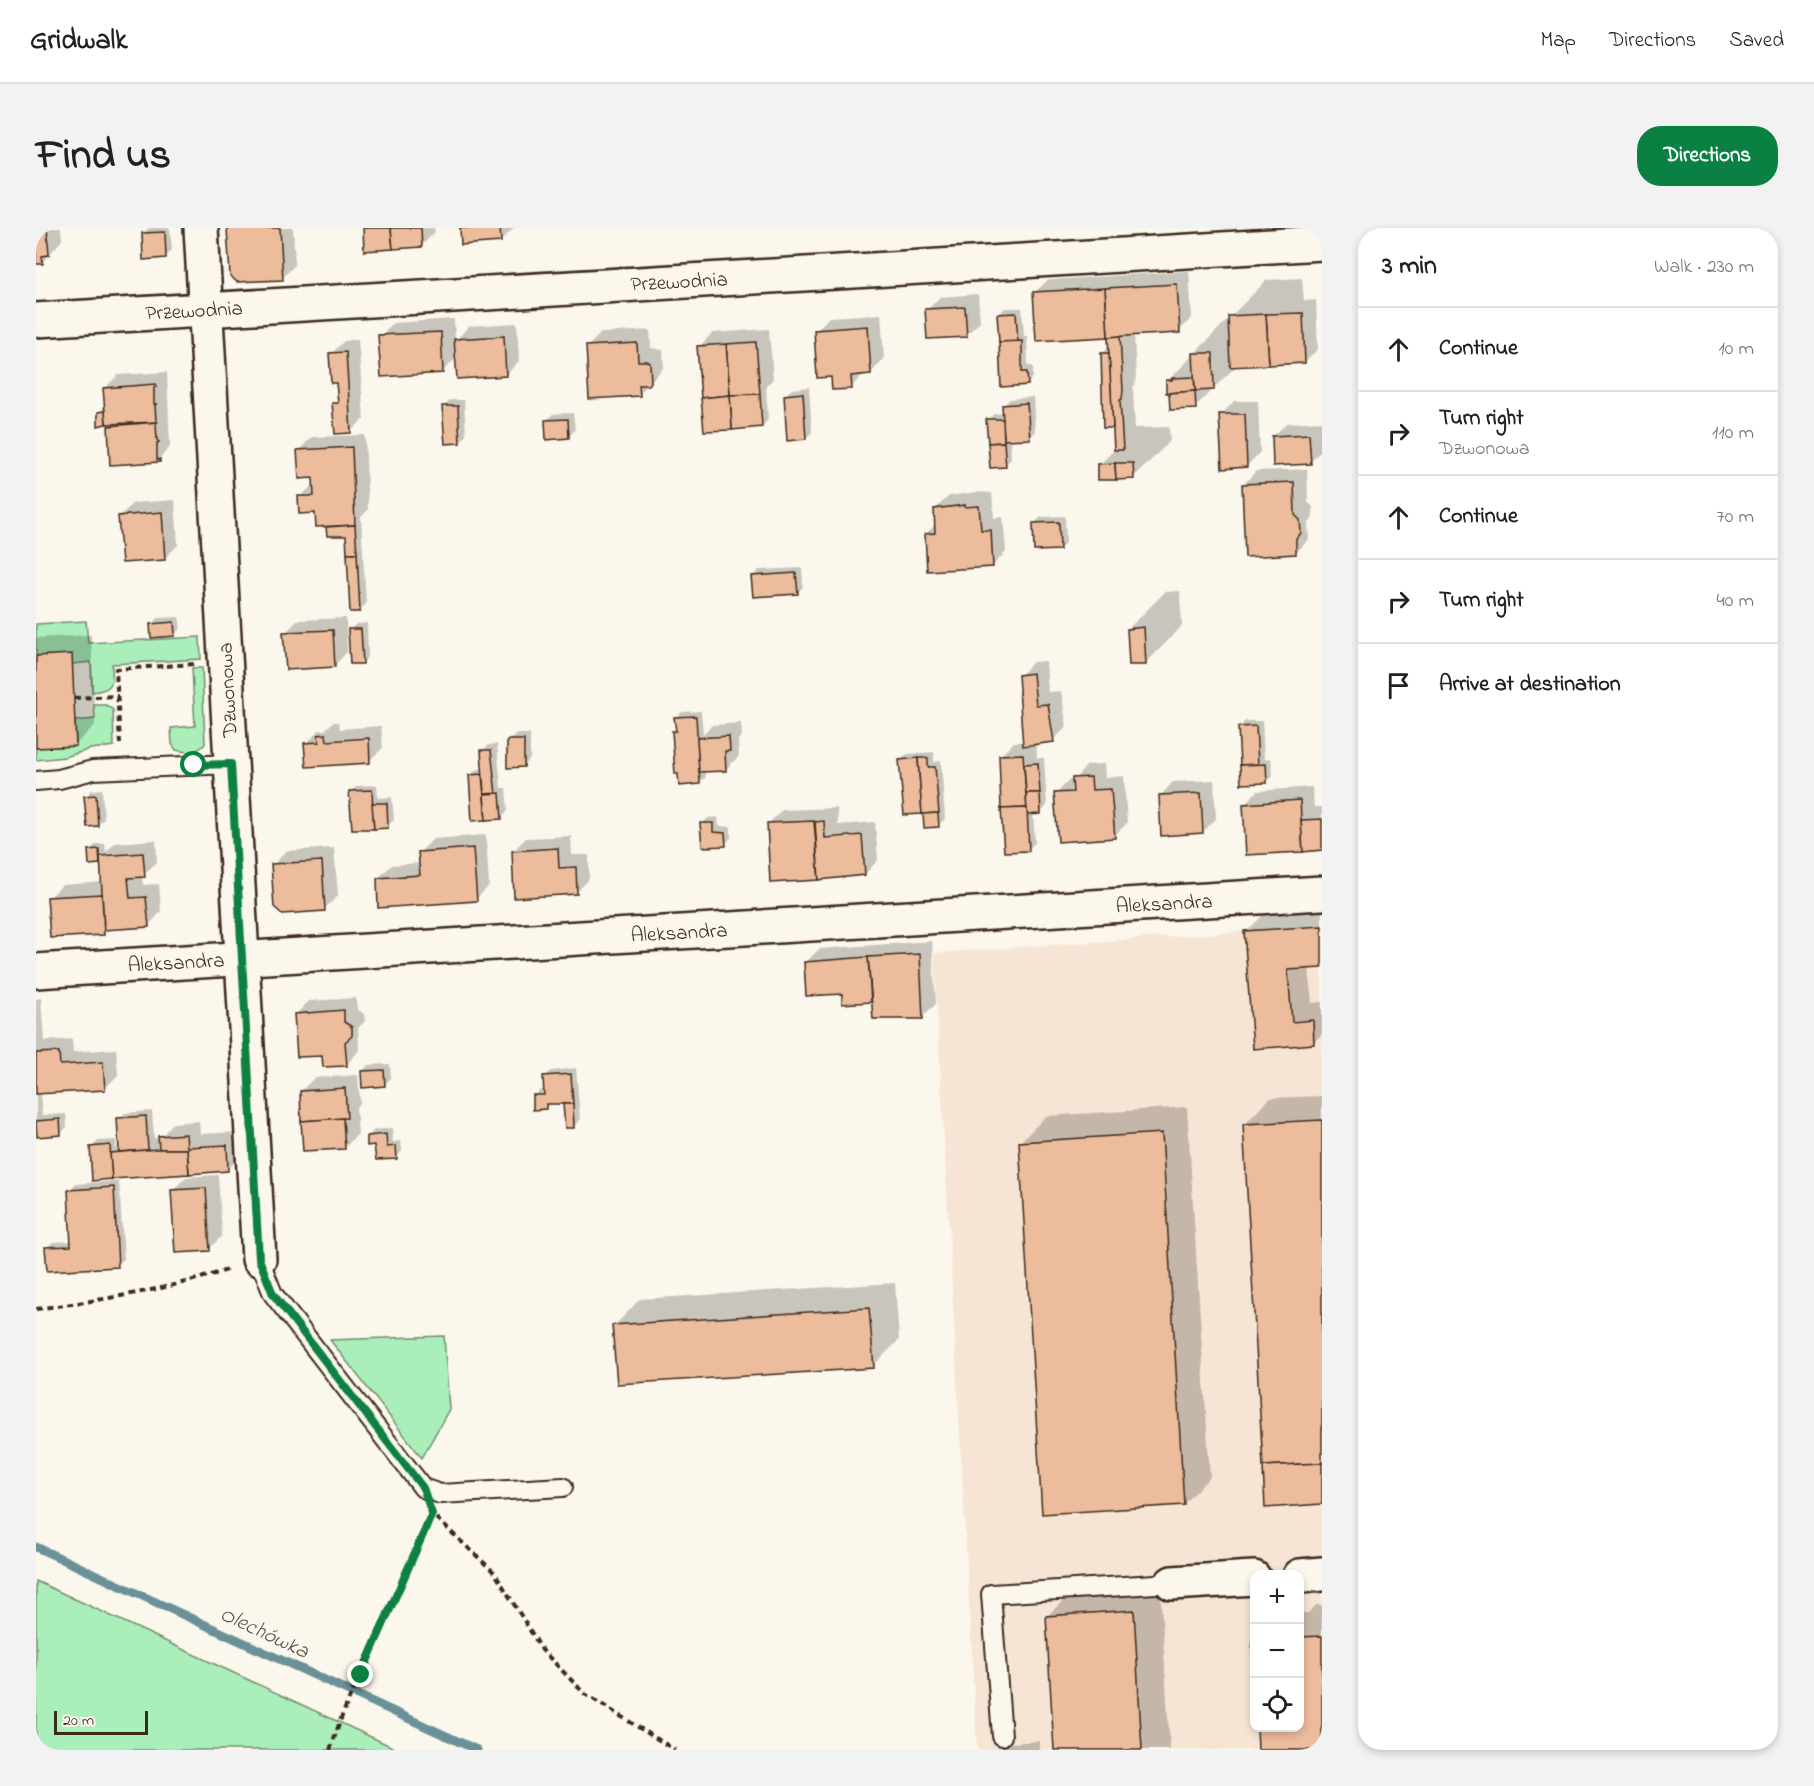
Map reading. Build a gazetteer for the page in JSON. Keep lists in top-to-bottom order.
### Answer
{
  "streets": {
    "street": ["Przewodnia", "Dzwonowa", "Aleksandra"]
  },
  "crossings": [
    ["Przewodnia", "Dzwonowa"],
    ["Dzwonowa", "Aleksandra"]
  ],
  "water": ["Olechówka"],
  "scale_bar": "20 m",
  "page": {
    "header": "Gridwalk",
    "nav": ["Map", "Directions", "Saved"],
    "title": "Find us",
    "buttons": "Directions",
    "heading": ["3 min", "Walk · 230 m"],
    "list": [
      ["Continue", "10 m"],
      ["Turn right", "Dzwonowa", "110 m"],
      ["Continue", "70 m"],
      ["Turn right", "40 m"],
      "Arrive at destination"
    ],
    "map_buttons": ["+", "−"],
    "scale": "20 m"
  }
}
